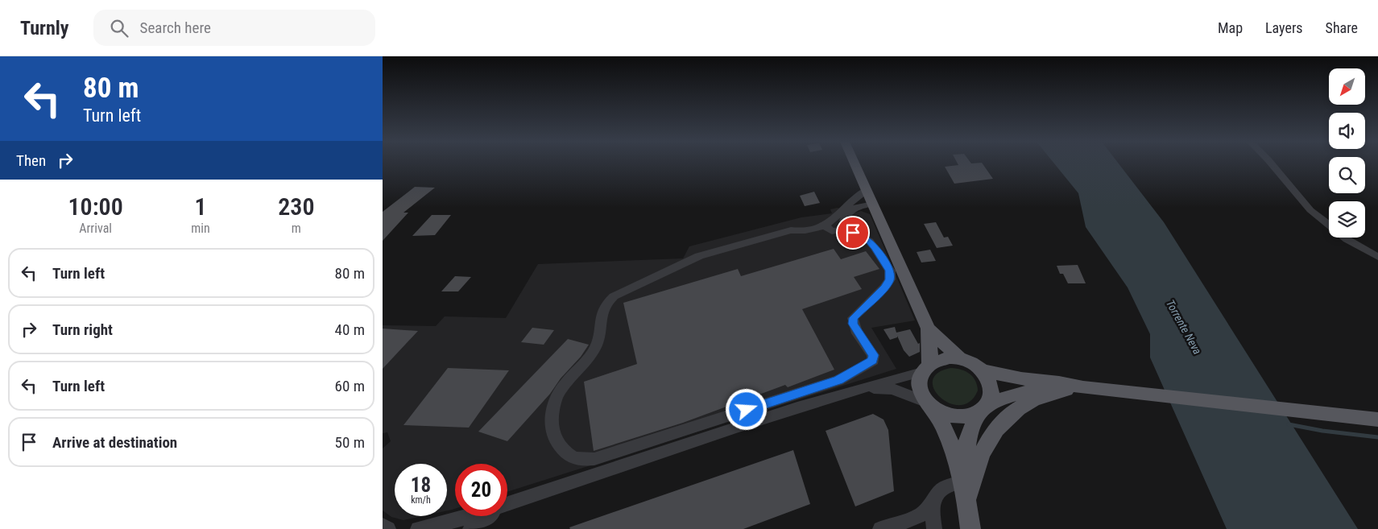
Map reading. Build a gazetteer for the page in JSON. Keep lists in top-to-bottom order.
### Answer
{
  "water": ["Torrente Neva"],
  "north": "bottom left",
  "page": {
    "header": "Turnly",
    "search": "Search here",
    "nav": ["Map", "Layers", "Share"],
    "turn": ["80 m", "Turn left"],
    "then": "Then",
    "eta": [
      "10:00",
      "Arrival",
      "1",
      "min",
      "230",
      "m"
    ],
    "list": [
      {
        "name": "Turn left",
        "value": "80 m"
      },
      {
        "name": "Turn right",
        "value": "40 m"
      },
      {
        "name": "Turn left",
        "value": "60 m"
      },
      {
        "name": "Arrive at destination",
        "value": "50 m"
      }
    ],
    "speed": "18 km/h",
    "limit": "20"
  }
}
